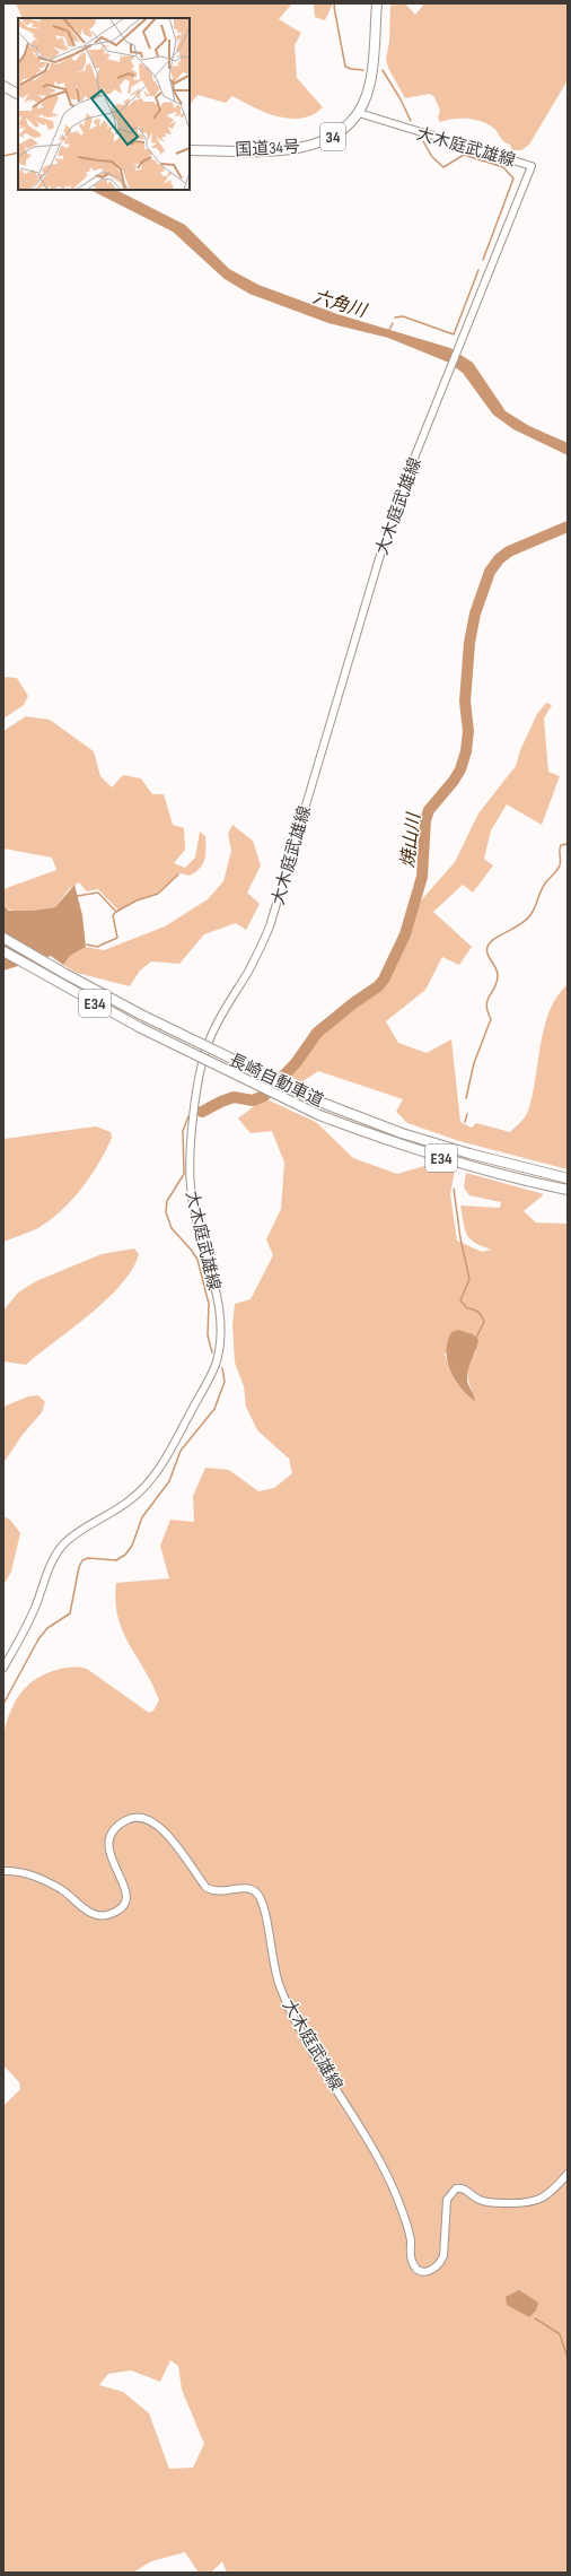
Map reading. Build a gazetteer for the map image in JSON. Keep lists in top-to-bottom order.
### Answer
{
  "streets": {
    "highway": [
      "34",
      "国道34号",
      "E34",
      "長崎自動車道"
    ],
    "main road": ["大木庭武雄線"]
  },
  "crossings": [
    ["大木庭武雄線", "国道34号"]
  ],
  "water": ["六角川", "焼山川"]
}
